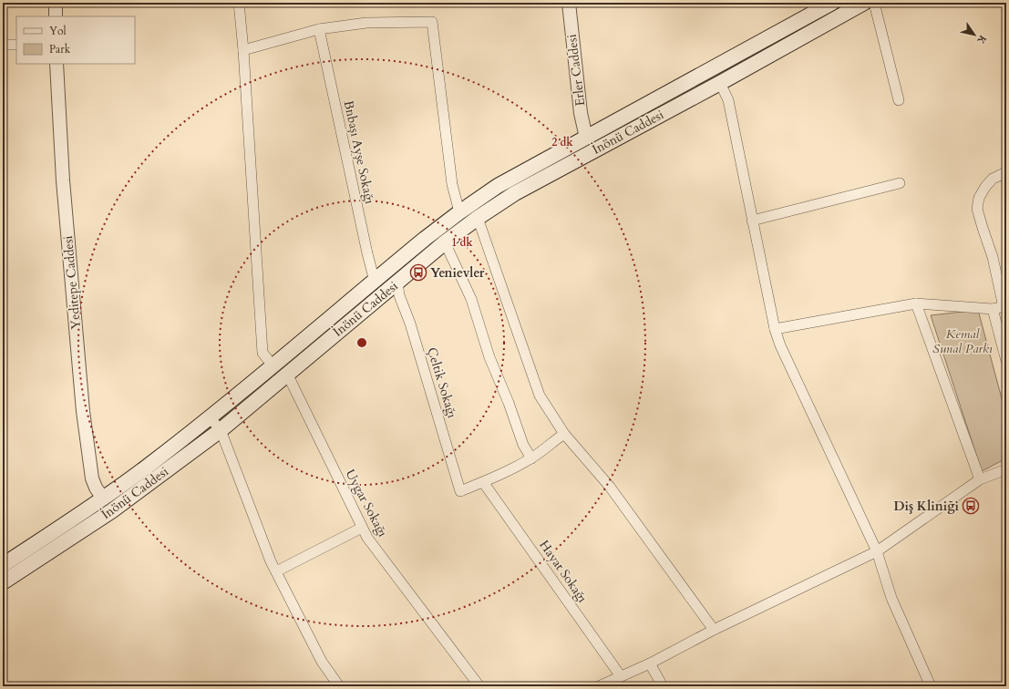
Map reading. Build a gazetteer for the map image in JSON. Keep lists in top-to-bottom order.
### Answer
{
  "streets": {
    "main road": ["İnönü Caddesi"],
    "street": [
      "Erler Caddesi",
      "Bnbaşı Ayşe Sokağı",
      "Yeditepe Caddesi",
      "Çeltik Sokağı",
      "Uygar Sokağı",
      "Hayat Sokağı"
    ]
  },
  "crossings": [
    ["İnönü Caddesi", "Çeltik Sokağı"],
    ["İnönü Caddesi", "Uygar Sokağı"],
    ["Çeltik Sokağı", "Hayat Sokağı"]
  ],
  "parks": ["Kemal Sunal Parkı"],
  "places": {
    "bus stop": ["Yenievler", "Diş Kliniği"]
  },
  "legend": ["Yol", "Park"],
  "north": "bottom right",
  "rings": ["2 dk", "1 dk"]
}
